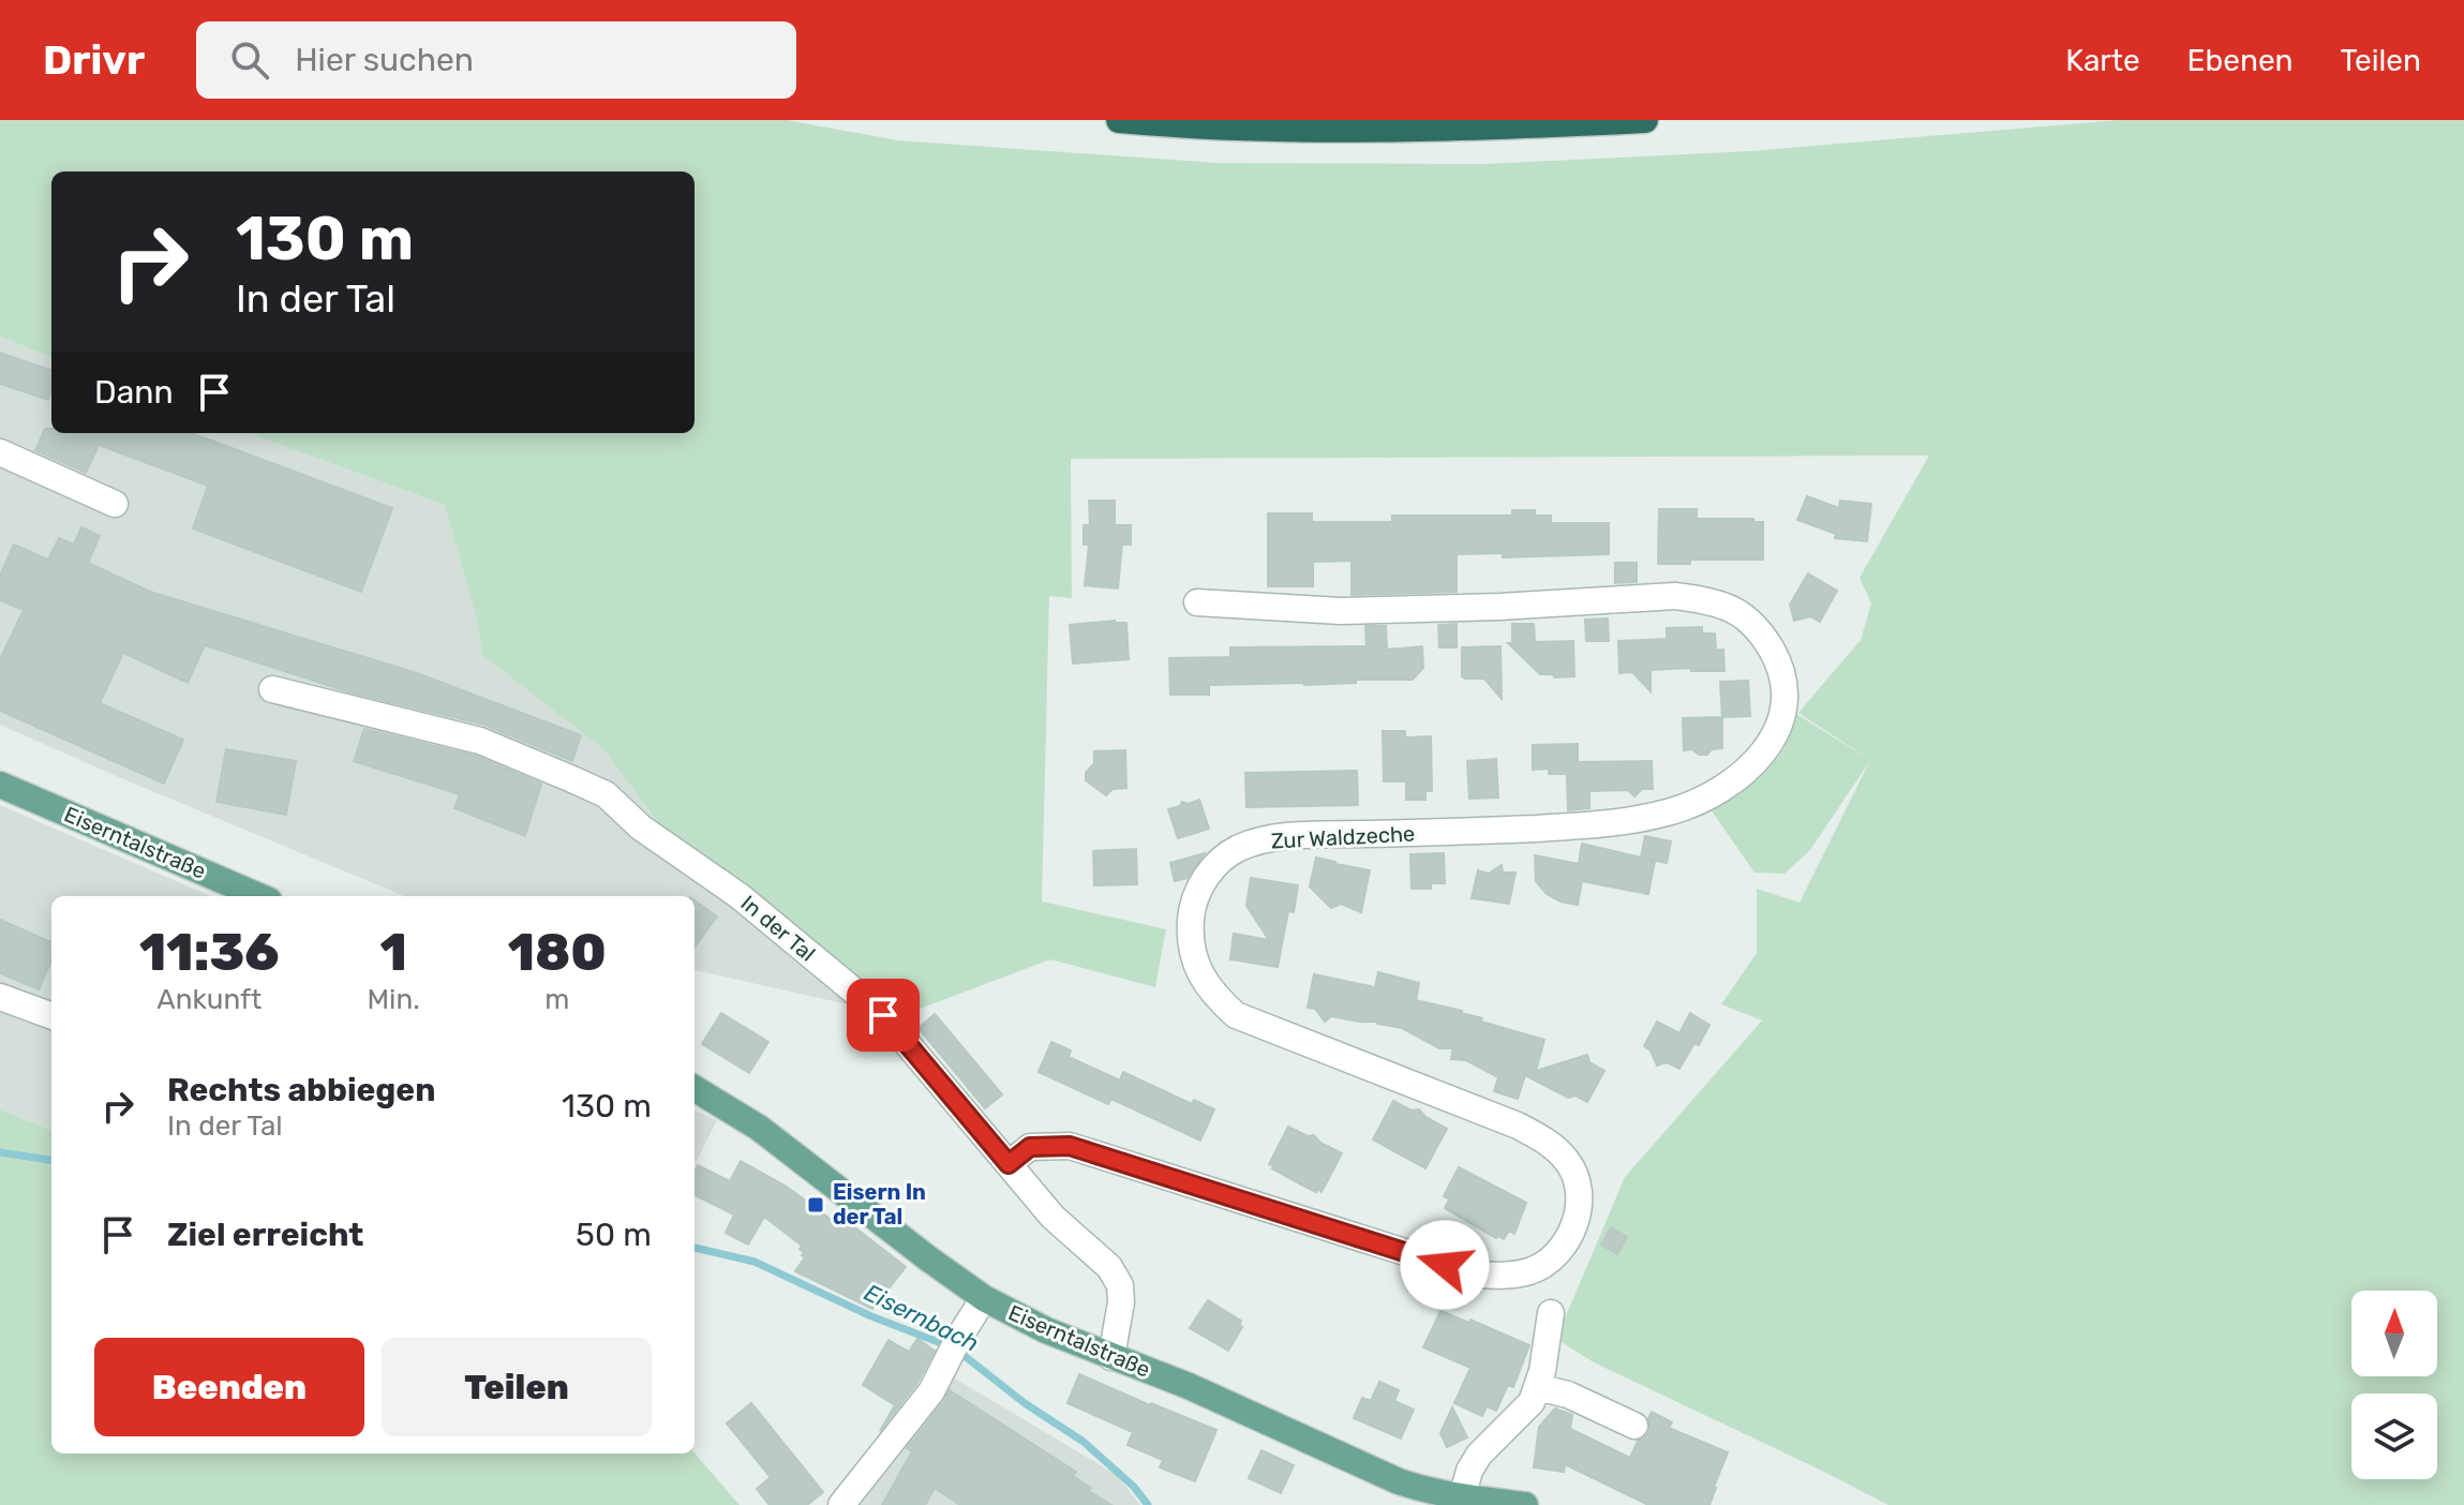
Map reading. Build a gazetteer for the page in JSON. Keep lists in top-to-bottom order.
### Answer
{
  "streets": {
    "main road": ["Eiserntalstraße"],
    "street": ["Zur Waldzeche", "In der Tal"]
  },
  "crossings": [
    ["Zur Waldzeche", "In der Tal"],
    ["Eiserntalstraße", "In der Tal"]
  ],
  "water": ["Eisernbach"],
  "places": {
    "transit": ["Eisern In der Tal"]
  },
  "north": "top",
  "page": {
    "header": "Drivr",
    "search": "Hier suchen",
    "nav": ["Karte", "Ebenen", "Teilen"],
    "turn": ["130 m", "In der Tal"],
    "then": "Dann",
    "eta": [
      "11:36",
      "Ankunft",
      "1",
      "Min.",
      "180",
      "m"
    ],
    "list": [
      {
        "name": "Rechts abbiegen",
        "note": "In der Tal",
        "value": "130 m"
      },
      {
        "name": "Ziel erreicht",
        "value": "50 m"
      }
    ],
    "buttons": ["Beenden", "Teilen"]
  }
}
